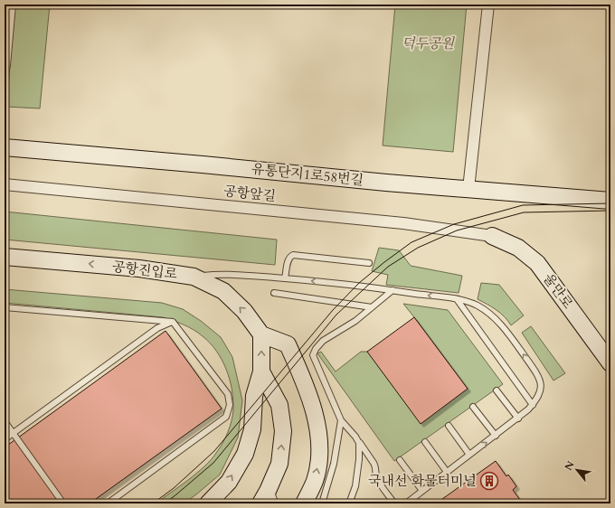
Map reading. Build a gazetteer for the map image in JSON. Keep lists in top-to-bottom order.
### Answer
{
  "streets": {
    "main road": ["유통단지1로58번길", "공항진입로", "울만로"],
    "street": ["공항앞길"]
  },
  "crossings": [
    ["공항앞길", "울만로"]
  ],
  "one_way": ["공항진입로"],
  "parks": ["덕두공원"],
  "places": {
    "building": ["국내선 화물터미널"]
  },
  "north": "top left"
}
